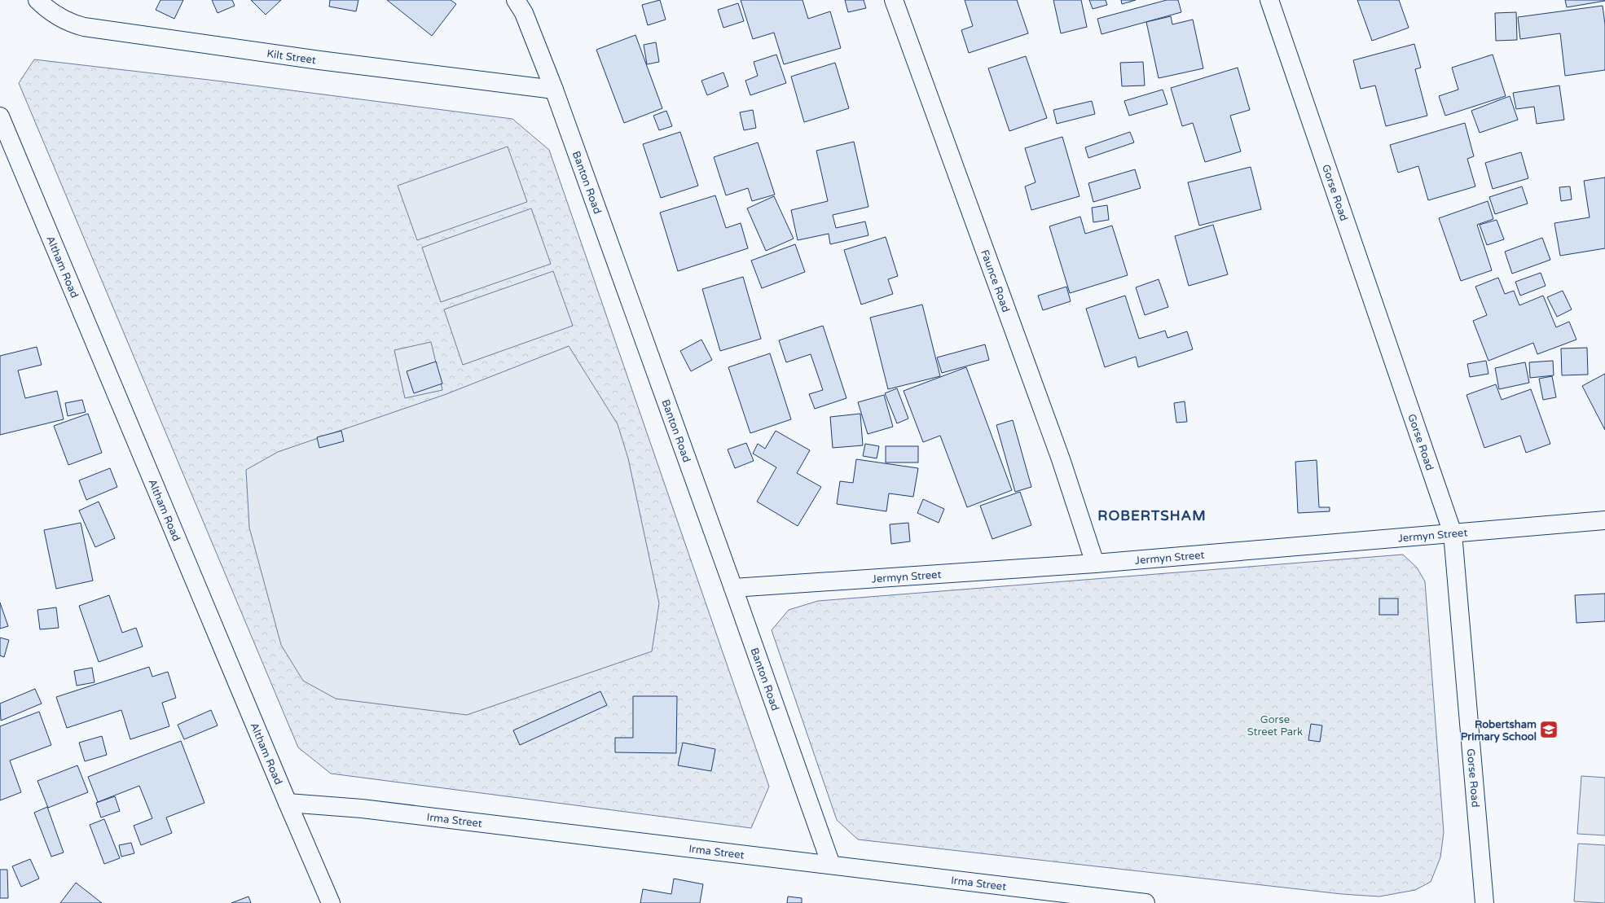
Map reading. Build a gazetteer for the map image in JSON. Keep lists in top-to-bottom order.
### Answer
{
  "streets": {
    "street": [
      "Kilt Street",
      "Banton Road",
      "Gorse Road",
      "Altham Road",
      "Faunce Road",
      "Jermyn Street",
      "Irma Street"
    ]
  },
  "crossings": [
    ["Kilt Street", "Banton Road"],
    ["Banton Road", "Jermyn Street"],
    ["Banton Road", "Irma Street"],
    ["Gorse Road", "Jermyn Street"],
    ["Altham Road", "Irma Street"],
    ["Faunce Road", "Jermyn Street"]
  ],
  "districts": ["ROBERTSHAM"],
  "parks": ["Gorse Street Park"],
  "places": {
    "school or university": ["Robertsham Primary School"]
  }
}
